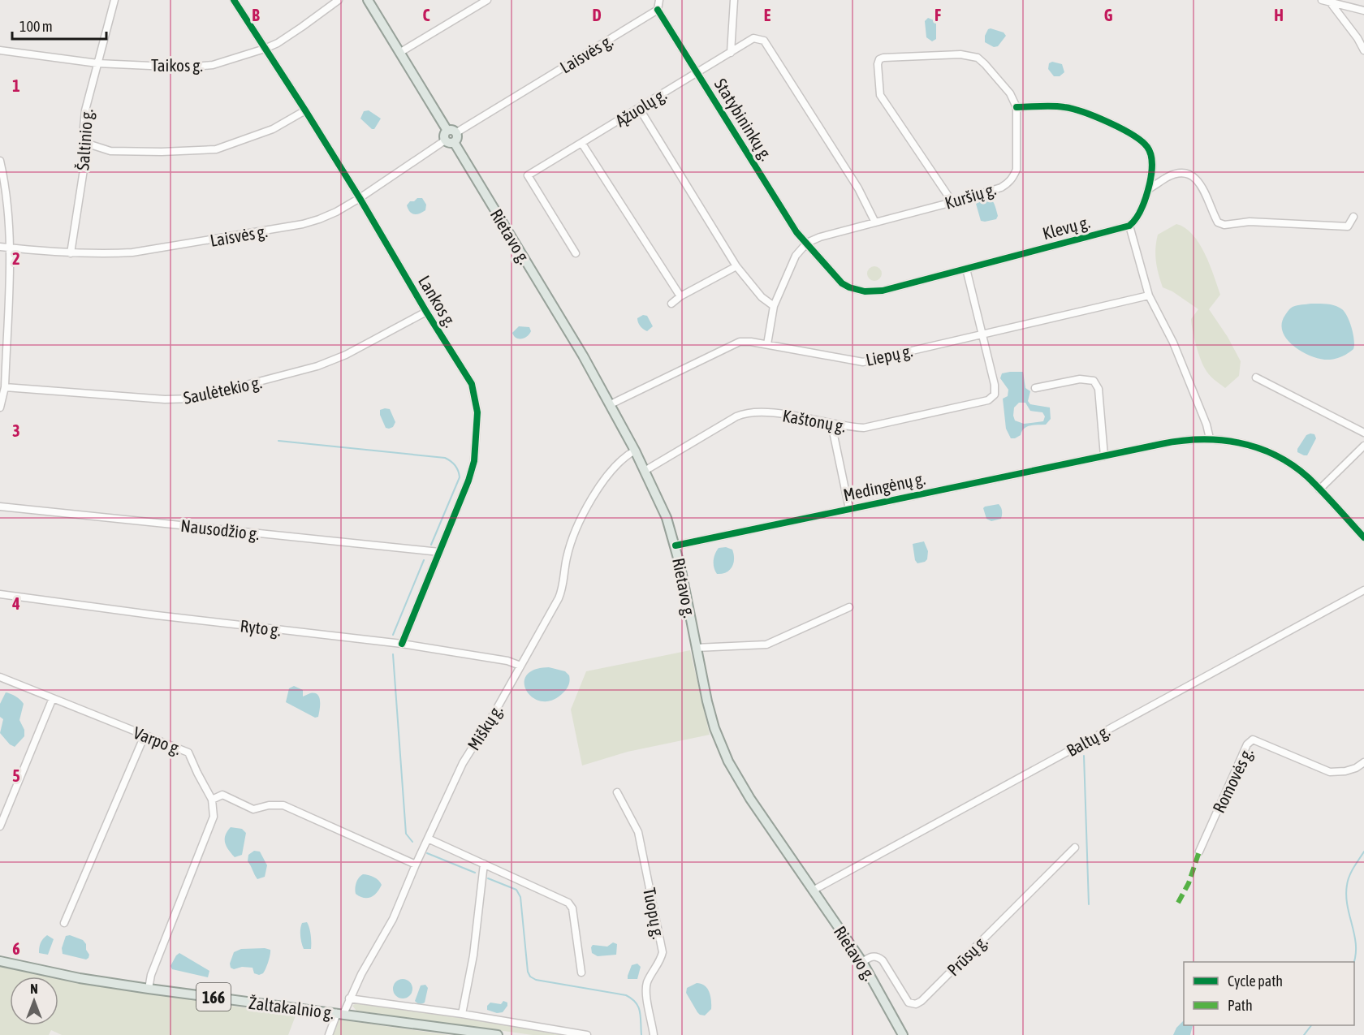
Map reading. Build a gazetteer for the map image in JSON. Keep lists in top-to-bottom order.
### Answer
{
  "streets": {
    "main road": ["Rietavo g.", "166", "Žaltakalnio g."],
    "street": [
      "Laisvės g.",
      "Taikos g.",
      "Ąžuolų g.",
      "Statybininkų g.",
      "Šaltinio g.",
      "Kuršių g.",
      "Klevų g.",
      "Lankos g.",
      "Liepų g.",
      "Saulėtekio g.",
      "Kaštonų g.",
      "Medingėnų g.",
      "Nausodžio g.",
      "Ryto g.",
      "Miškų g.",
      "Varpo g.",
      "Baltų g.",
      "Romovės g.",
      "Tuopų g.",
      "Prūsų g."
    ]
  },
  "crossings": [
    ["Laisvės g.", "Statybininkų g."],
    ["Laisvės g.", "Šaltinio g."],
    ["Laisvės g.", "Rietavo g."],
    ["Laisvės g.", "Lankos g."],
    ["Taikos g.", "Šaltinio g."],
    ["Taikos g.", "Lankos g."],
    ["Ąžuolų g.", "Statybininkų g."],
    ["Ąžuolų g.", "Kuršių g."],
    ["Statybininkų g.", "Kuršių g."],
    ["Statybininkų g.", "Klevų g."],
    ["Kuršių g.", "Klevų g."],
    ["Rietavo g.", "Liepų g."],
    ["Rietavo g.", "Kaštonų g."],
    ["Rietavo g.", "Medingėnų g."],
    ["Rietavo g.", "Miškų g."],
    ["Rietavo g.", "Baltų g."],
    ["Rietavo g.", "Prūsų g."],
    ["Lankos g.", "Saulėtekio g."],
    ["Lankos g.", "Nausodžio g."],
    ["Lankos g.", "Ryto g."],
    ["Liepų g.", "Kaštonų g."],
    ["Ryto g.", "Miškų g."],
    ["Miškų g.", "Žaltakalnio g."]
  ],
  "legend": ["Cycle path", "Path"],
  "scale_bar": "100 m",
  "north": "top",
  "grid": {
    "columns": [
      "B",
      "C",
      "D",
      "E",
      "F",
      "G",
      "H"
    ],
    "rows": [
      "1",
      "2",
      "3",
      "4",
      "5",
      "6"
    ]
  }
}
